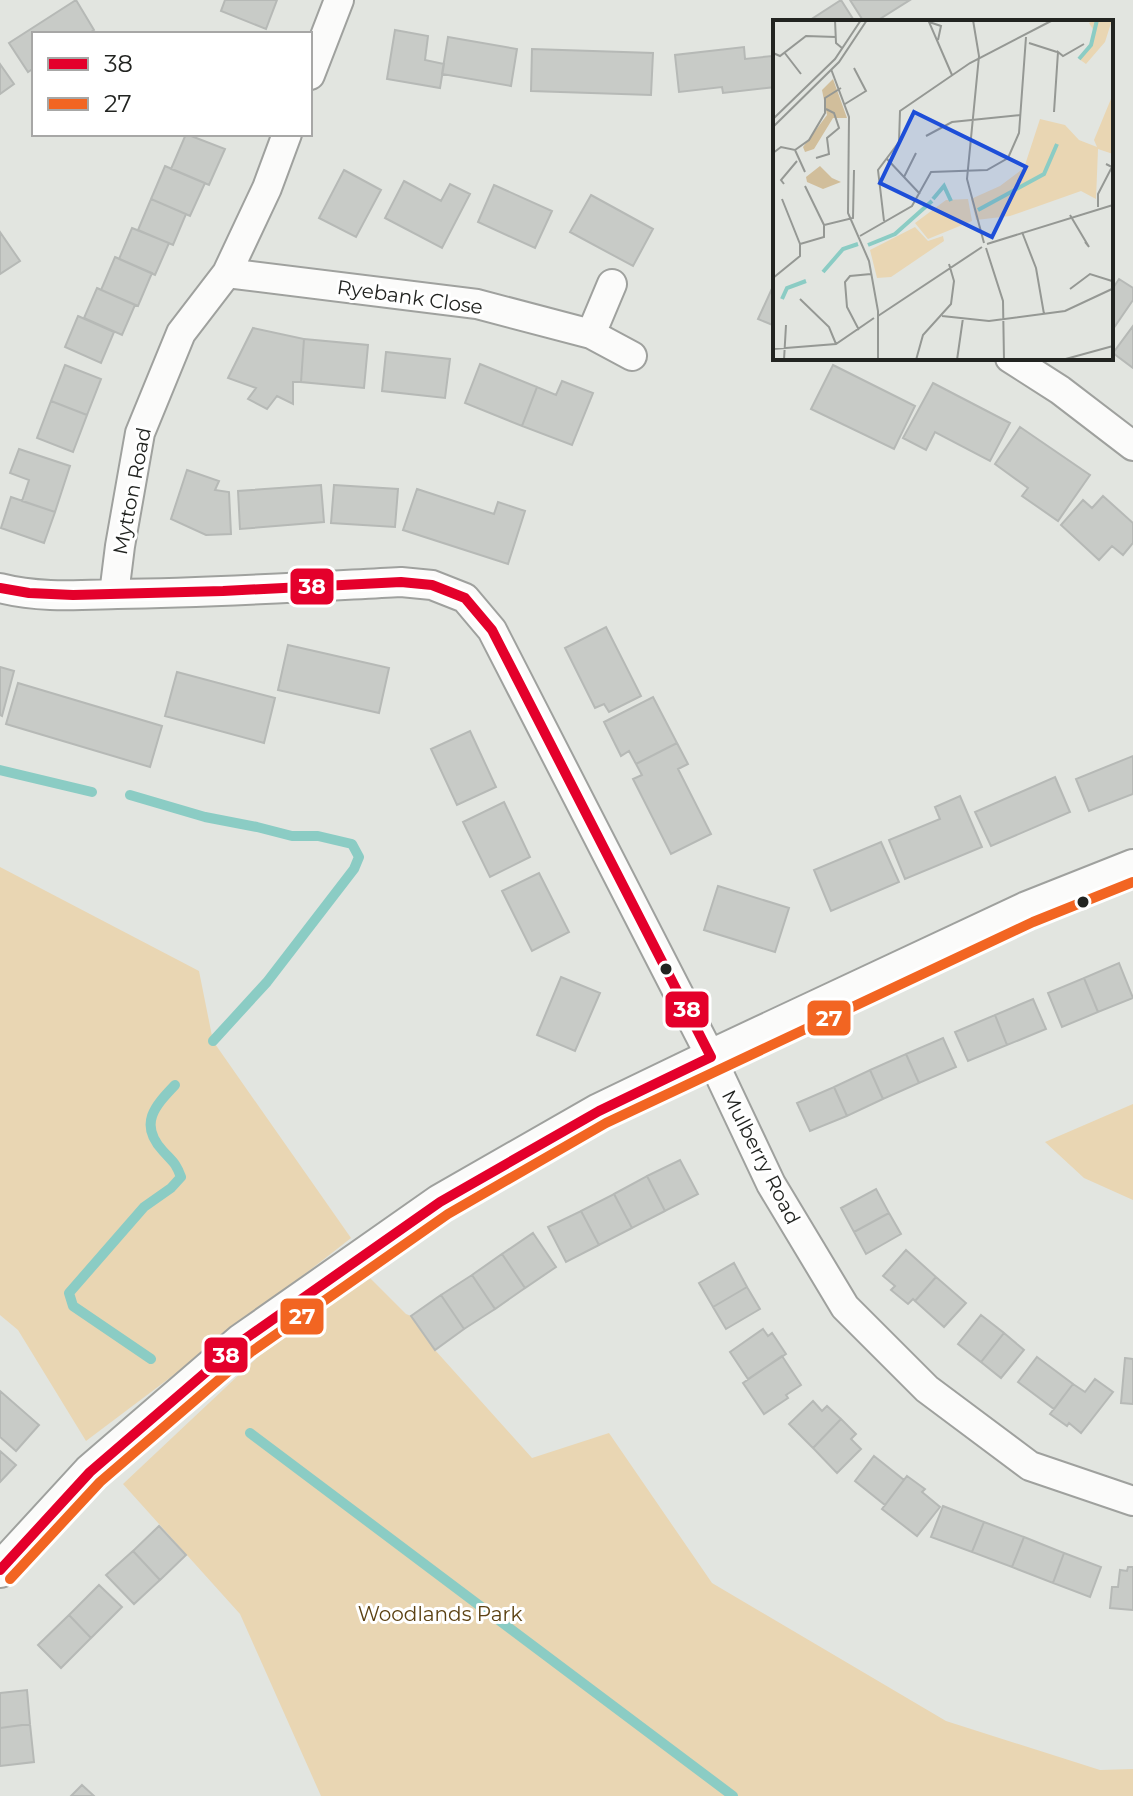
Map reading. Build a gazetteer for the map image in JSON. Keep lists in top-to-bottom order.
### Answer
{
  "streets": {
    "street": ["Ryebank Close", "Mytton Road", "Mulberry Road"]
  },
  "crossings": [
    ["Ryebank Close", "Mytton Road"],
    ["Mytton Road", "Mulberry Road"]
  ],
  "parks": ["Woodlands Park"],
  "lines": ["transit line 38", "transit line 27"],
  "legend": ["38", "27"]
}
